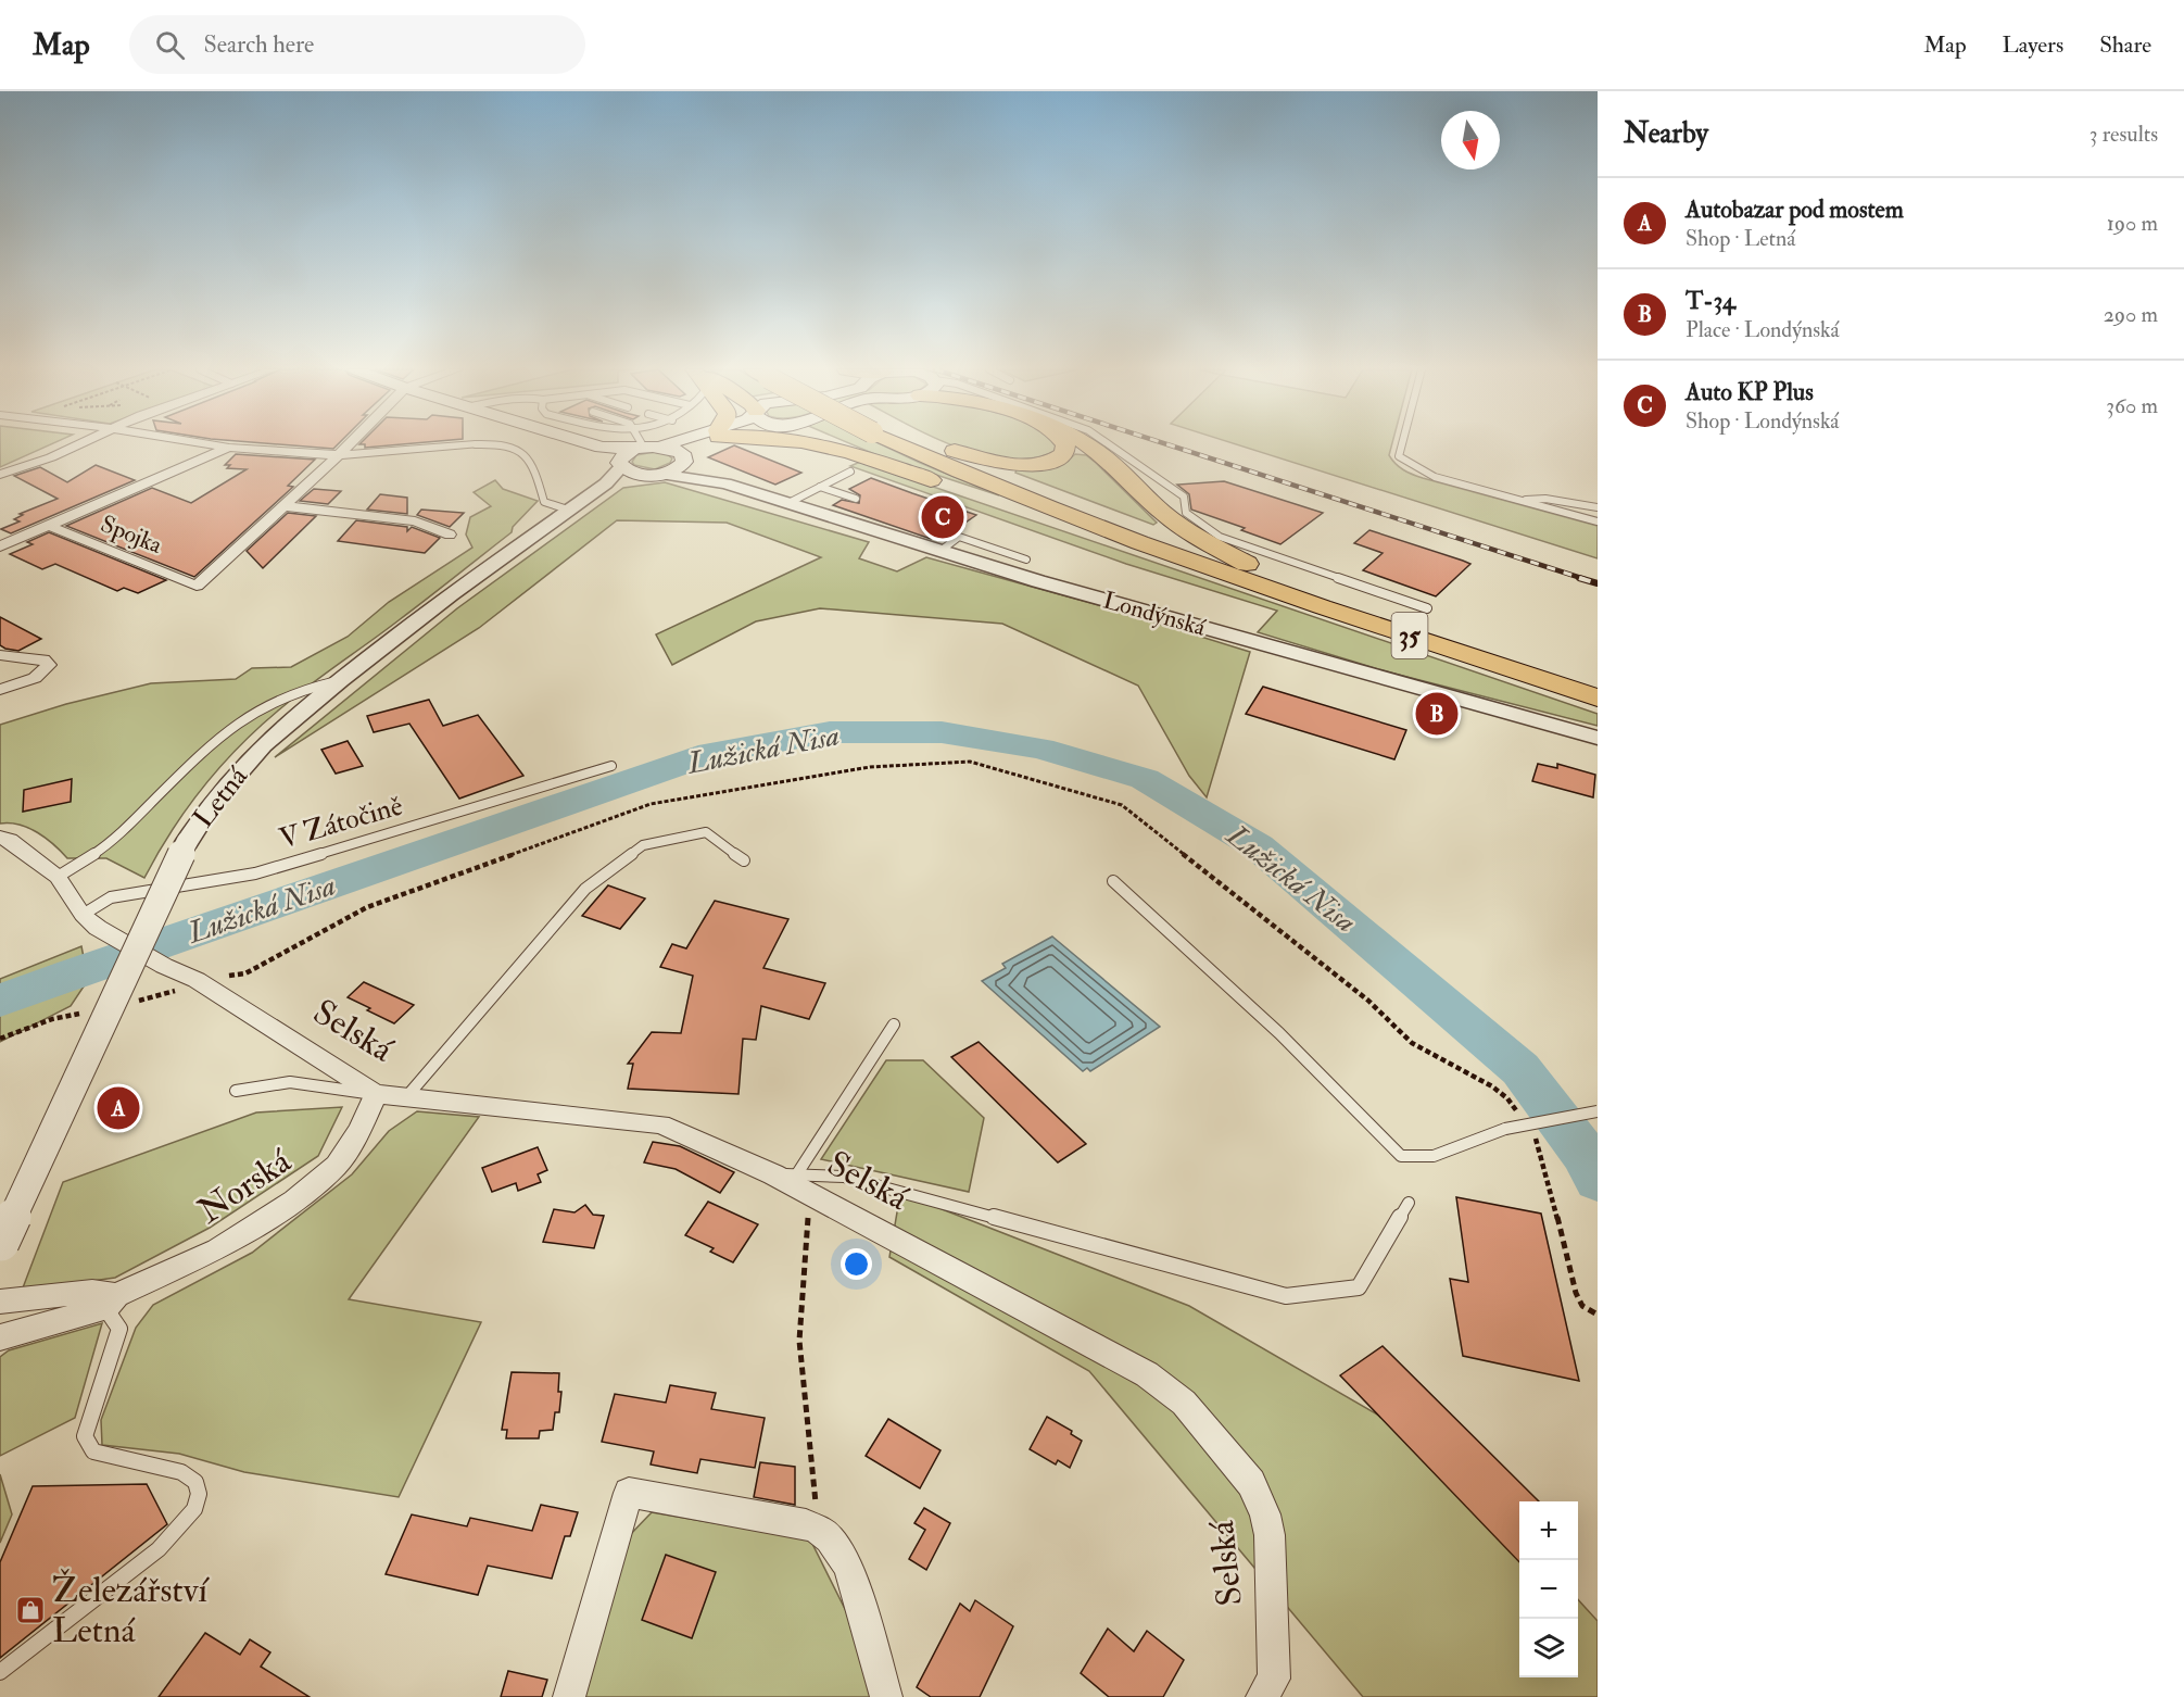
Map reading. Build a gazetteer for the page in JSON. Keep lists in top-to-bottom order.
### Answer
{
  "streets": {
    "highway": ["35"],
    "main road": ["Londýnská"],
    "street": [
      "Spojka",
      "Letná",
      "Selská",
      "Norská"
    ],
    "lane": ["V Zátočině"]
  },
  "crossings": [
    ["Londýnská", "Letná"],
    ["Selská", "Norská"]
  ],
  "water": ["Lužická Nisa"],
  "places": {
    "shop": ["Železářství Letná"]
  },
  "north": "bottom",
  "page": {
    "header": "Map",
    "search": "Search here",
    "nav": ["Map", "Layers", "Share"],
    "heading": ["Nearby", "3 results"],
    "list": [
      {
        "mark": "A",
        "name": "Autobazar pod mostem",
        "note": "Shop · Letná",
        "value": "190 m"
      },
      {
        "mark": "B",
        "name": "T-34",
        "note": "Place · Londýnská",
        "value": "290 m"
      },
      {
        "mark": "C",
        "name": "Auto KP Plus",
        "note": "Shop · Londýnská",
        "value": "360 m"
      }
    ],
    "pins": ["C", "B", "A"],
    "map_buttons": ["+", "−"]
  }
}
